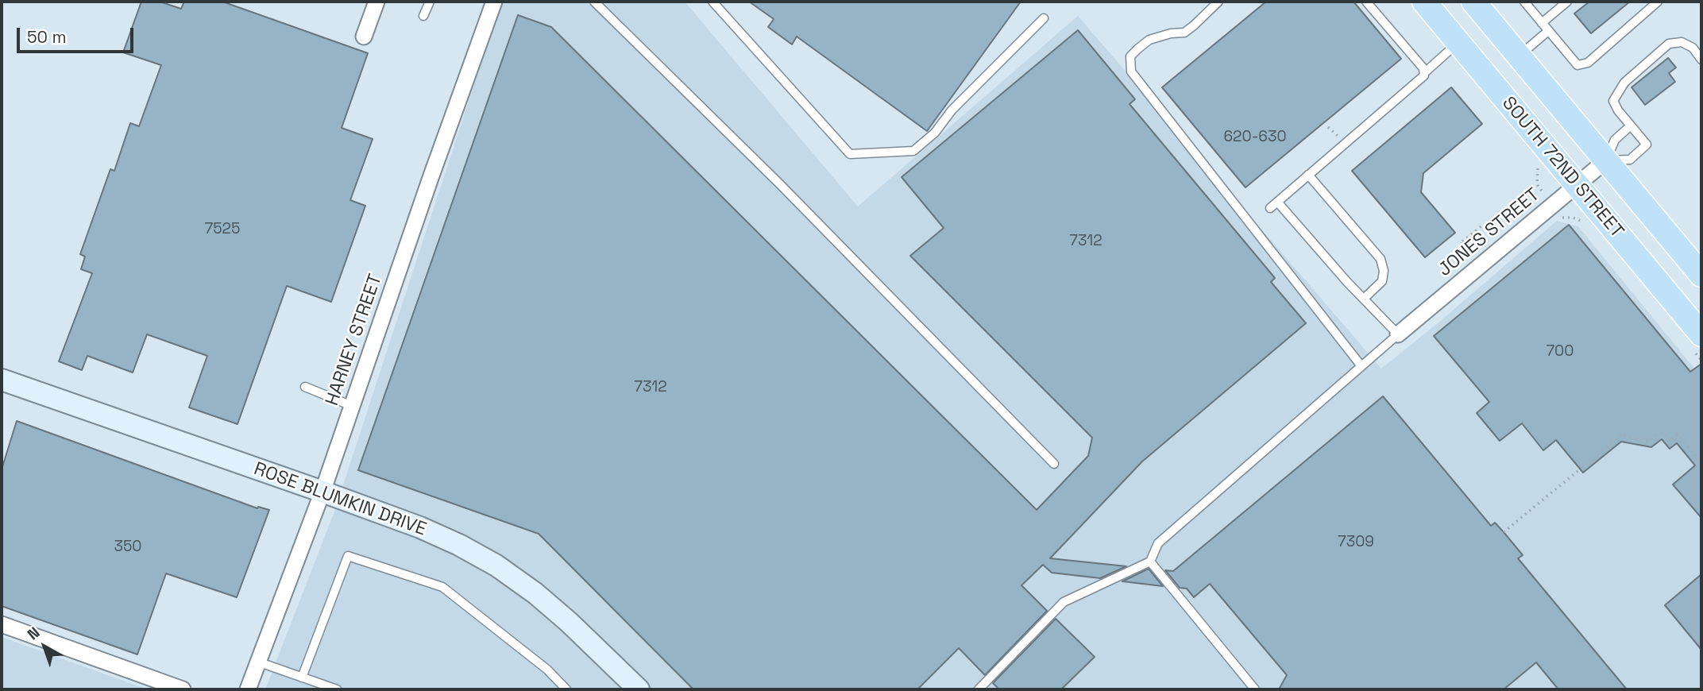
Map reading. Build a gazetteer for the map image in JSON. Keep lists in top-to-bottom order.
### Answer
{
  "streets": {
    "main road": ["SOUTH 72ND STREET", "ROSE BLUMKIN DRIVE"],
    "street": ["JONES STREET", "HARNEY STREET"]
  },
  "crossings": [
    ["SOUTH 72ND STREET", "JONES STREET"],
    ["HARNEY STREET", "ROSE BLUMKIN DRIVE"]
  ],
  "house_numbers": [
    "620-630",
    "7525",
    "7312",
    "700",
    "7312",
    "7309",
    "350"
  ],
  "scale_bar": "50 m",
  "north": "top left"
}
